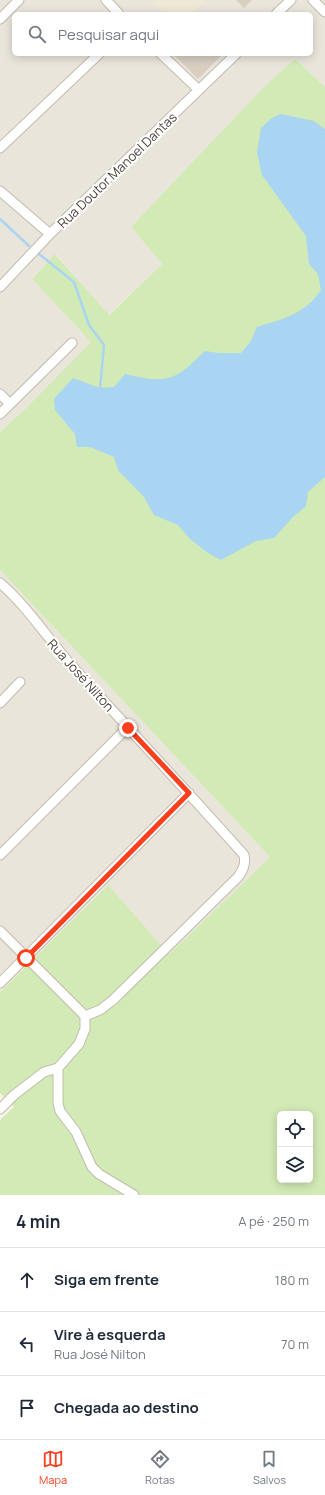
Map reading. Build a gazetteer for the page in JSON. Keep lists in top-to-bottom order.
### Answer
{
  "streets": {
    "street": ["Rua Doutor Manoel Dantas", "Rua José Nilton"]
  },
  "page": {
    "search": "Pesquisar aqui",
    "heading": ["4 min", "A pé · 250 m"],
    "list": [
      ["Siga em frente", "180 m"],
      ["Vire à esquerda", "Rua José Nilton", "70 m"],
      "Chegada ao destino"
    ],
    "nav": ["Mapa", "Rotas", "Salvos"]
  }
}
